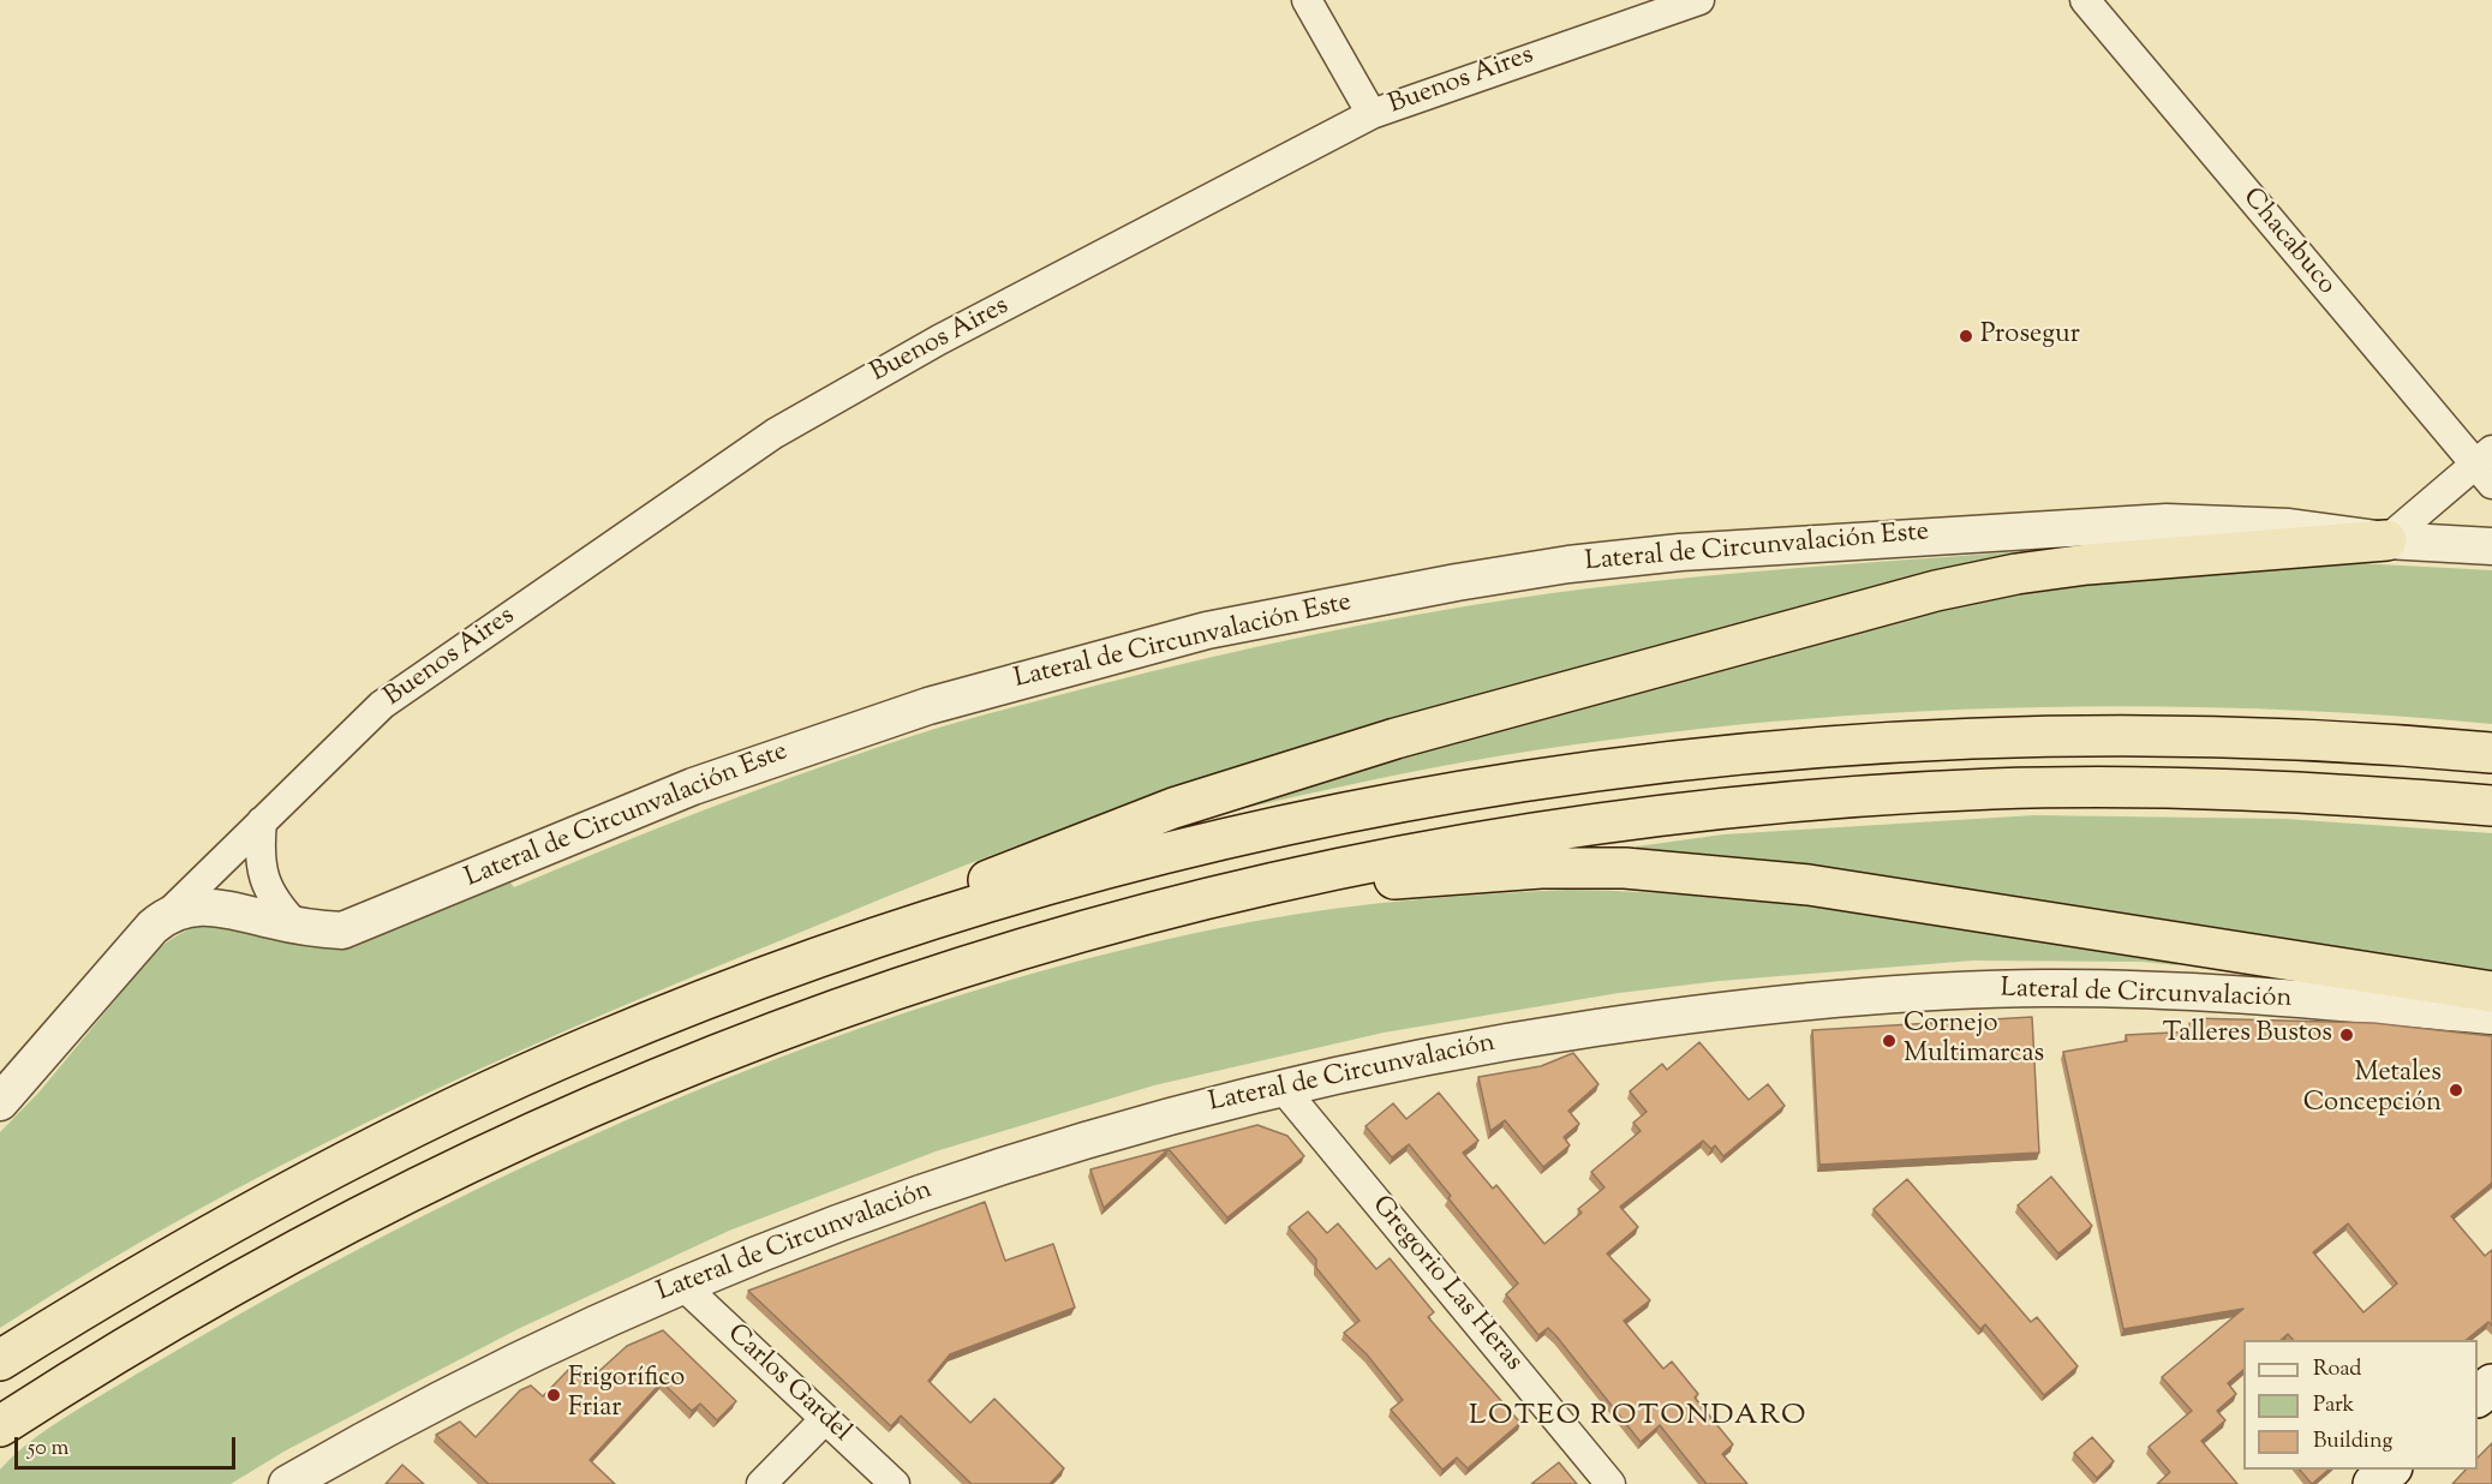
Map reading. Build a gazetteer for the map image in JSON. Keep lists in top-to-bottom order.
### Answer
{
  "streets": {
    "street": [
      "Buenos Aires",
      "Chacabuco",
      "Lateral de Circunvalación Este",
      "Lateral de Circunvalación",
      "Gregorio Las Heras",
      "Carlos Gardel"
    ]
  },
  "crossings": [
    ["Buenos Aires", "Lateral de Circunvalación Este"],
    ["Lateral de Circunvalación", "Gregorio Las Heras"],
    ["Lateral de Circunvalación", "Carlos Gardel"]
  ],
  "districts": ["LOTEO ROTONDARO"],
  "places": [
    "Prosegur",
    "Talleres Bustos",
    "Cornejo Multimarcas",
    "Metales Concepción",
    "Frigorífico Friar"
  ],
  "legend": ["Road", "Park", "Building"],
  "scale_bar": "50 m"
}
